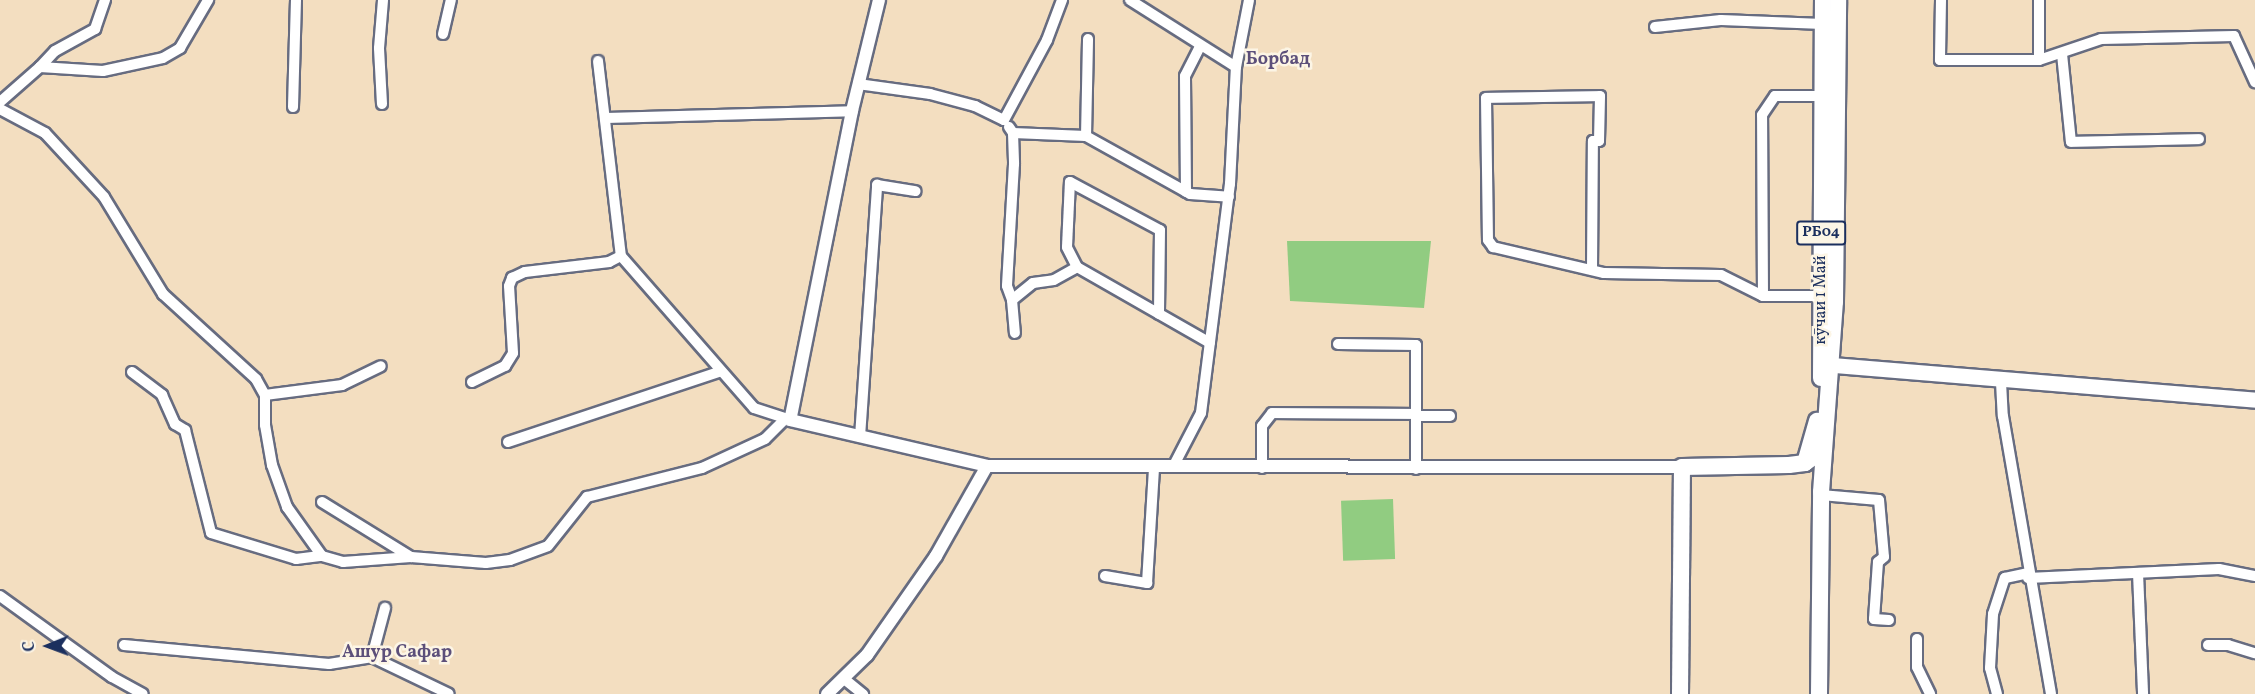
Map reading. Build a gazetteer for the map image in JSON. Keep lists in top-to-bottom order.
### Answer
{
  "streets": {
    "main road": ["РБ04", "кӯчаи 1 Май"]
  },
  "crossings": [
    ["РБ04", "кӯчаи 1 Май"]
  ],
  "districts": ["Борбад", "Ашур Сафар"],
  "north": "left"
}
